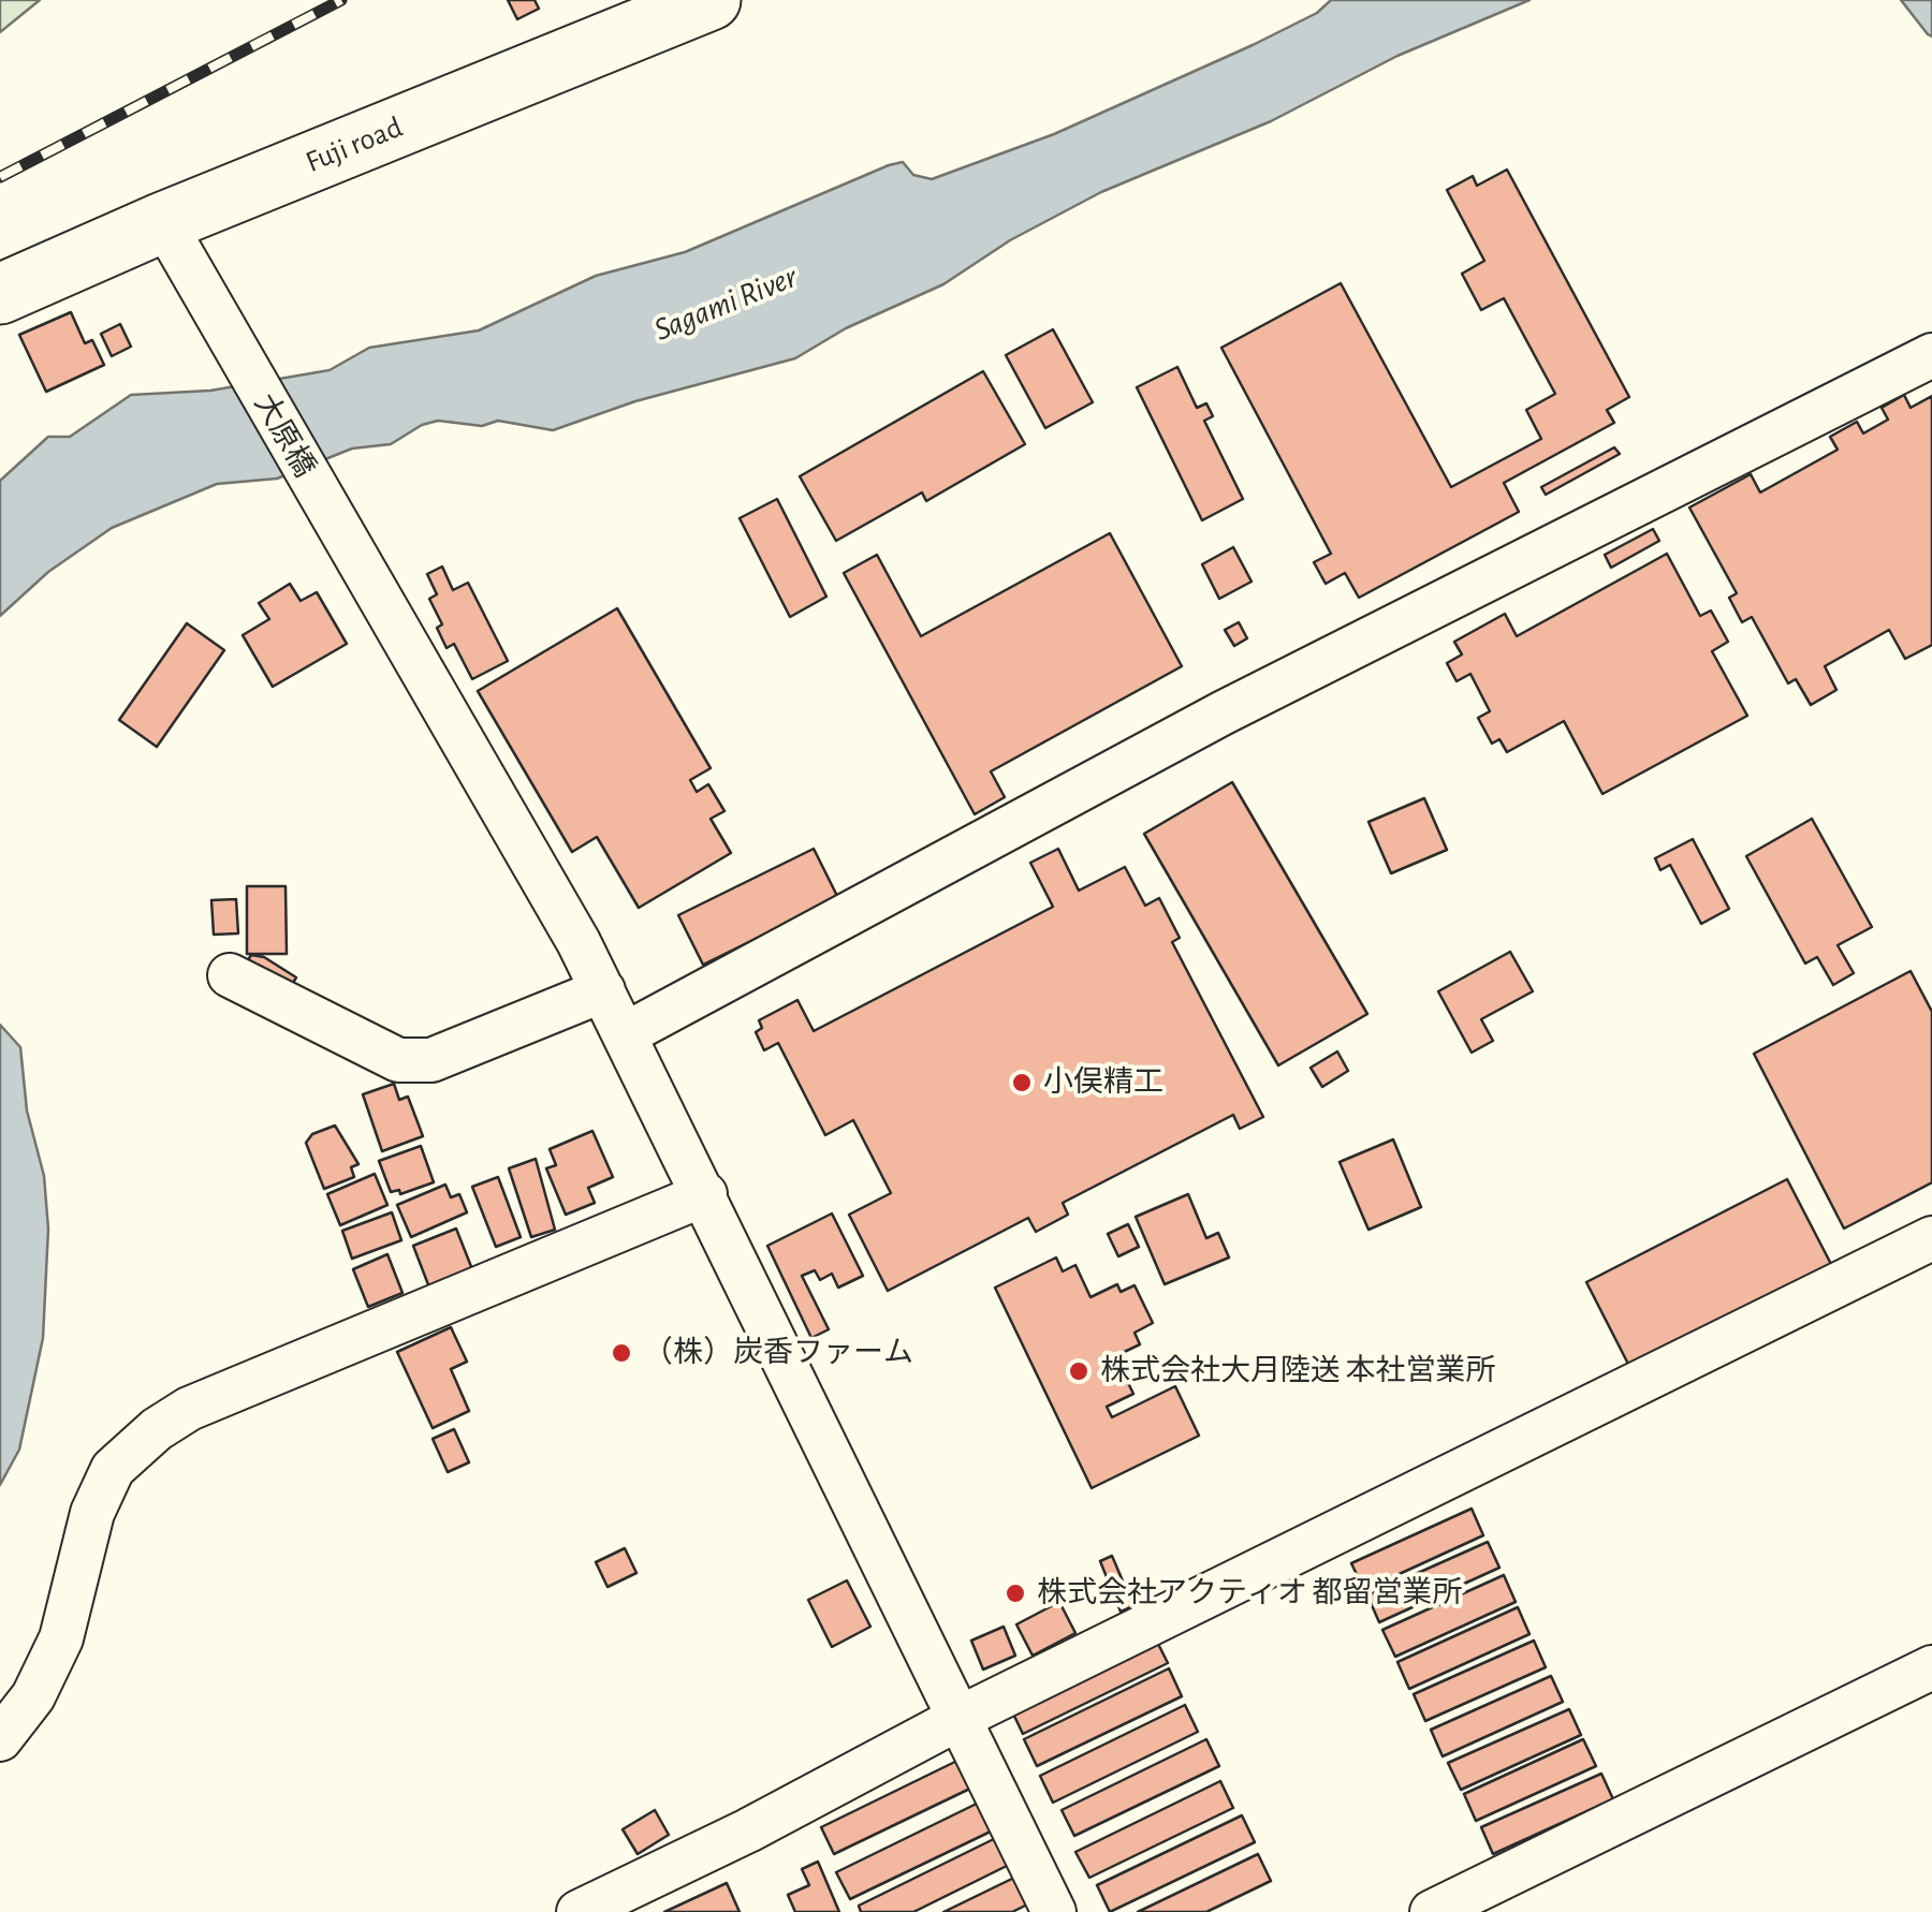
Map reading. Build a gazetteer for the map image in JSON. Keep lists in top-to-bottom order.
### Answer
{
  "streets": {
    "highway": ["Fuji road"],
    "street": ["大原橋"]
  },
  "crossings": [
    ["Fuji road", "大原橋"]
  ],
  "water": ["Sagami River"],
  "places": [
    "小俣精工",
    "（株）炭香ファーム",
    "株式会社大月陸送 本社営業所",
    "株式会社アクティオ 都留営業所"
  ]
}
